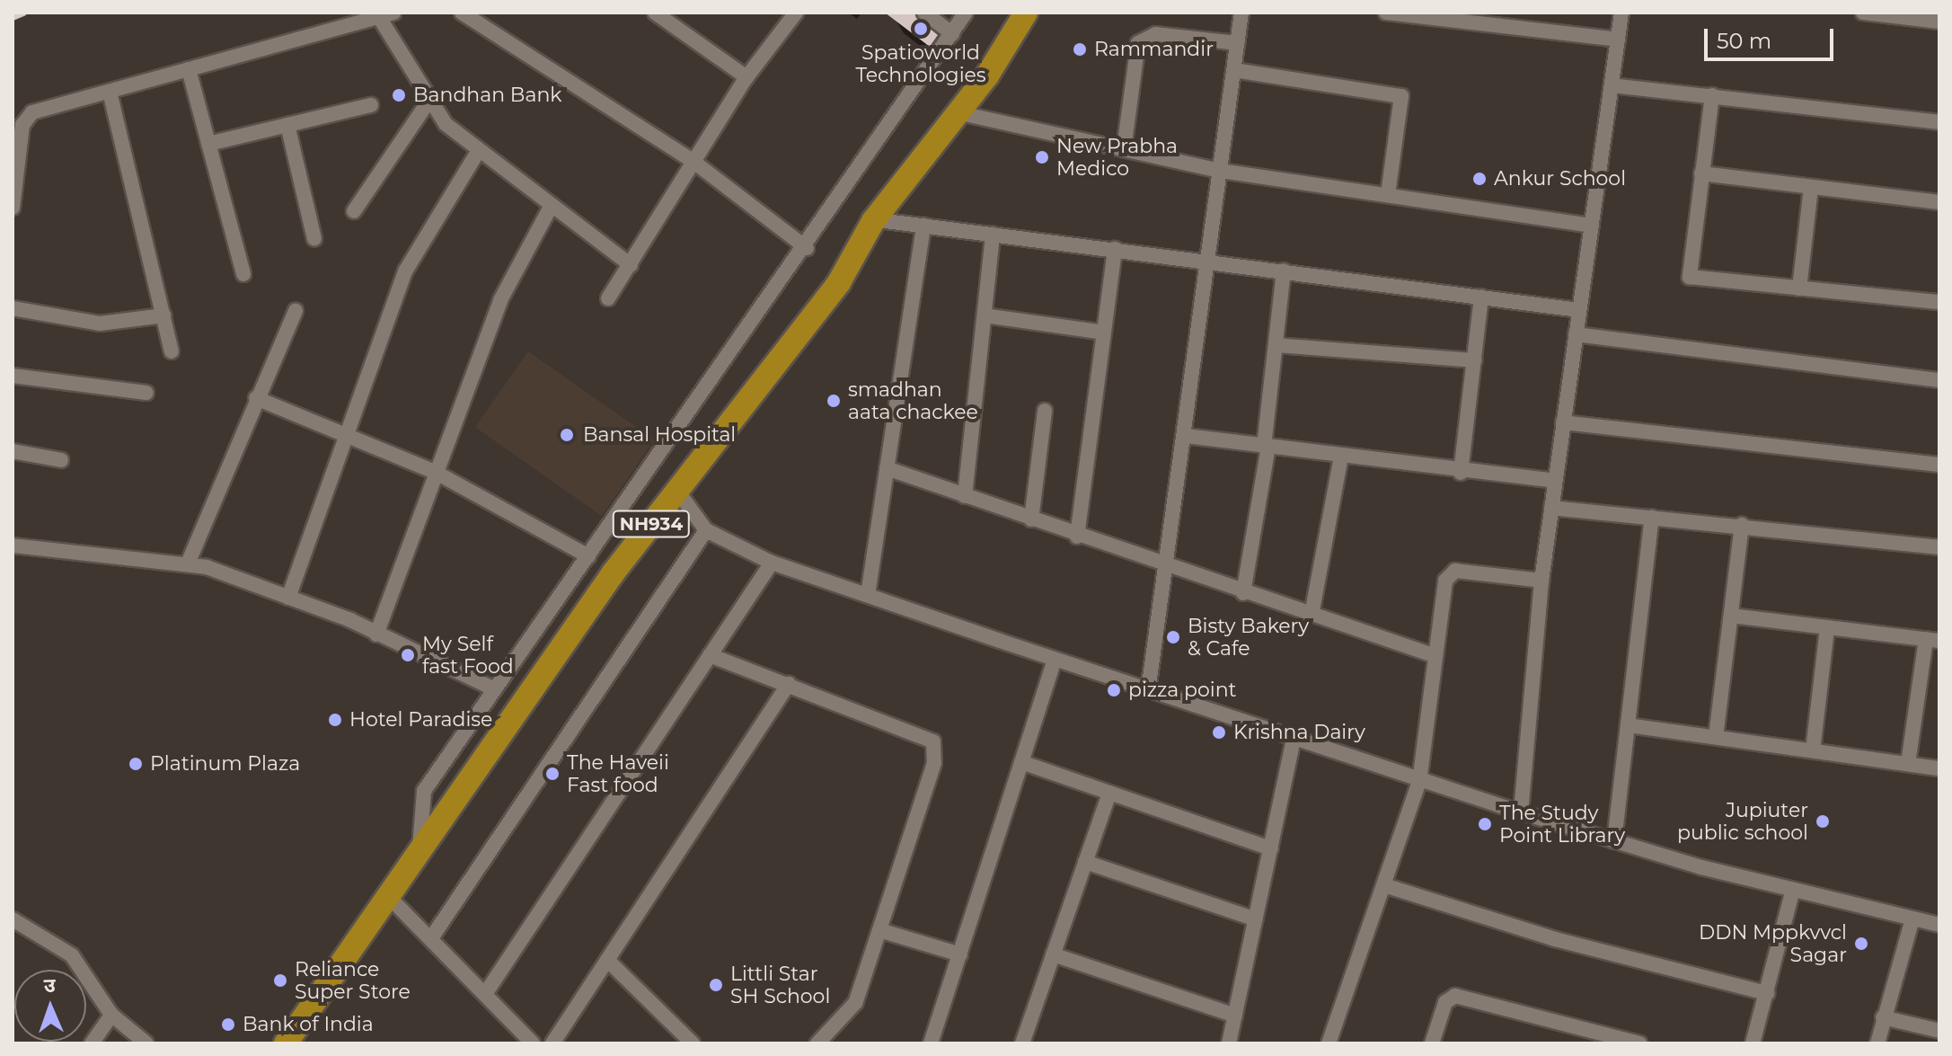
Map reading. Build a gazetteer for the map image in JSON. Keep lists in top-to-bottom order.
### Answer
{
  "streets": {
    "highway": ["NH934"]
  },
  "places": [
    "Spatioworld Technologies",
    "Rammandir",
    "Bandhan Bank",
    "New Prabha Medico",
    "Ankur School",
    "smadhan aata chackee",
    "Bansal Hospital",
    "Bisty Bakery & Cafe",
    "My Self fast Food",
    "pizza point",
    "Hotel Paradise",
    "Krishna Dairy",
    "Platinum Plaza",
    "The Haveii Fast food",
    "Jupiuter public school",
    "The Study Point Library",
    "DDN Mppkvvcl Sagar",
    "Reliance Super Store",
    "Littli Star SH School",
    "Bank of India"
  ],
  "scale_bar": "50 m",
  "north": "top"
}
